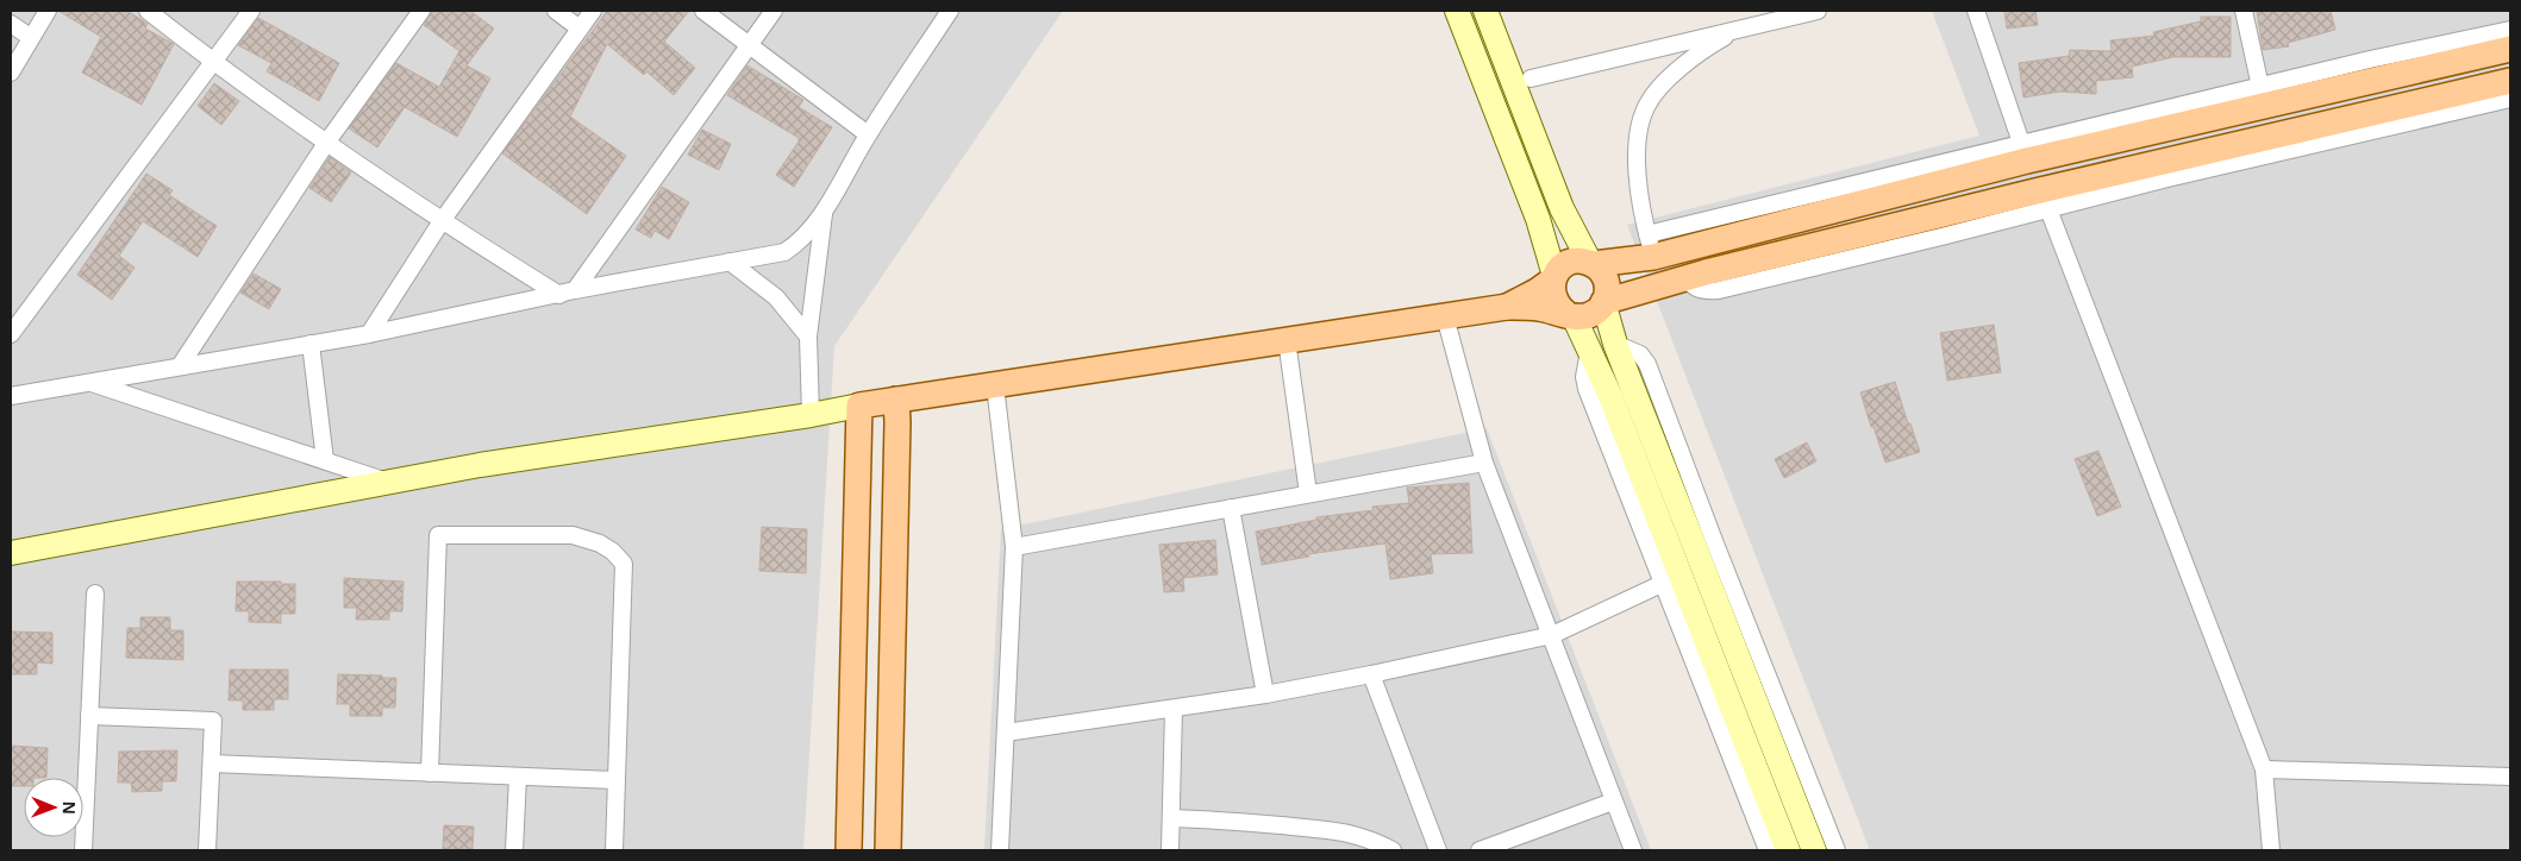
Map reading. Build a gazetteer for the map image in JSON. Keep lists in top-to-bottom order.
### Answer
{
  "north": "right"
}
